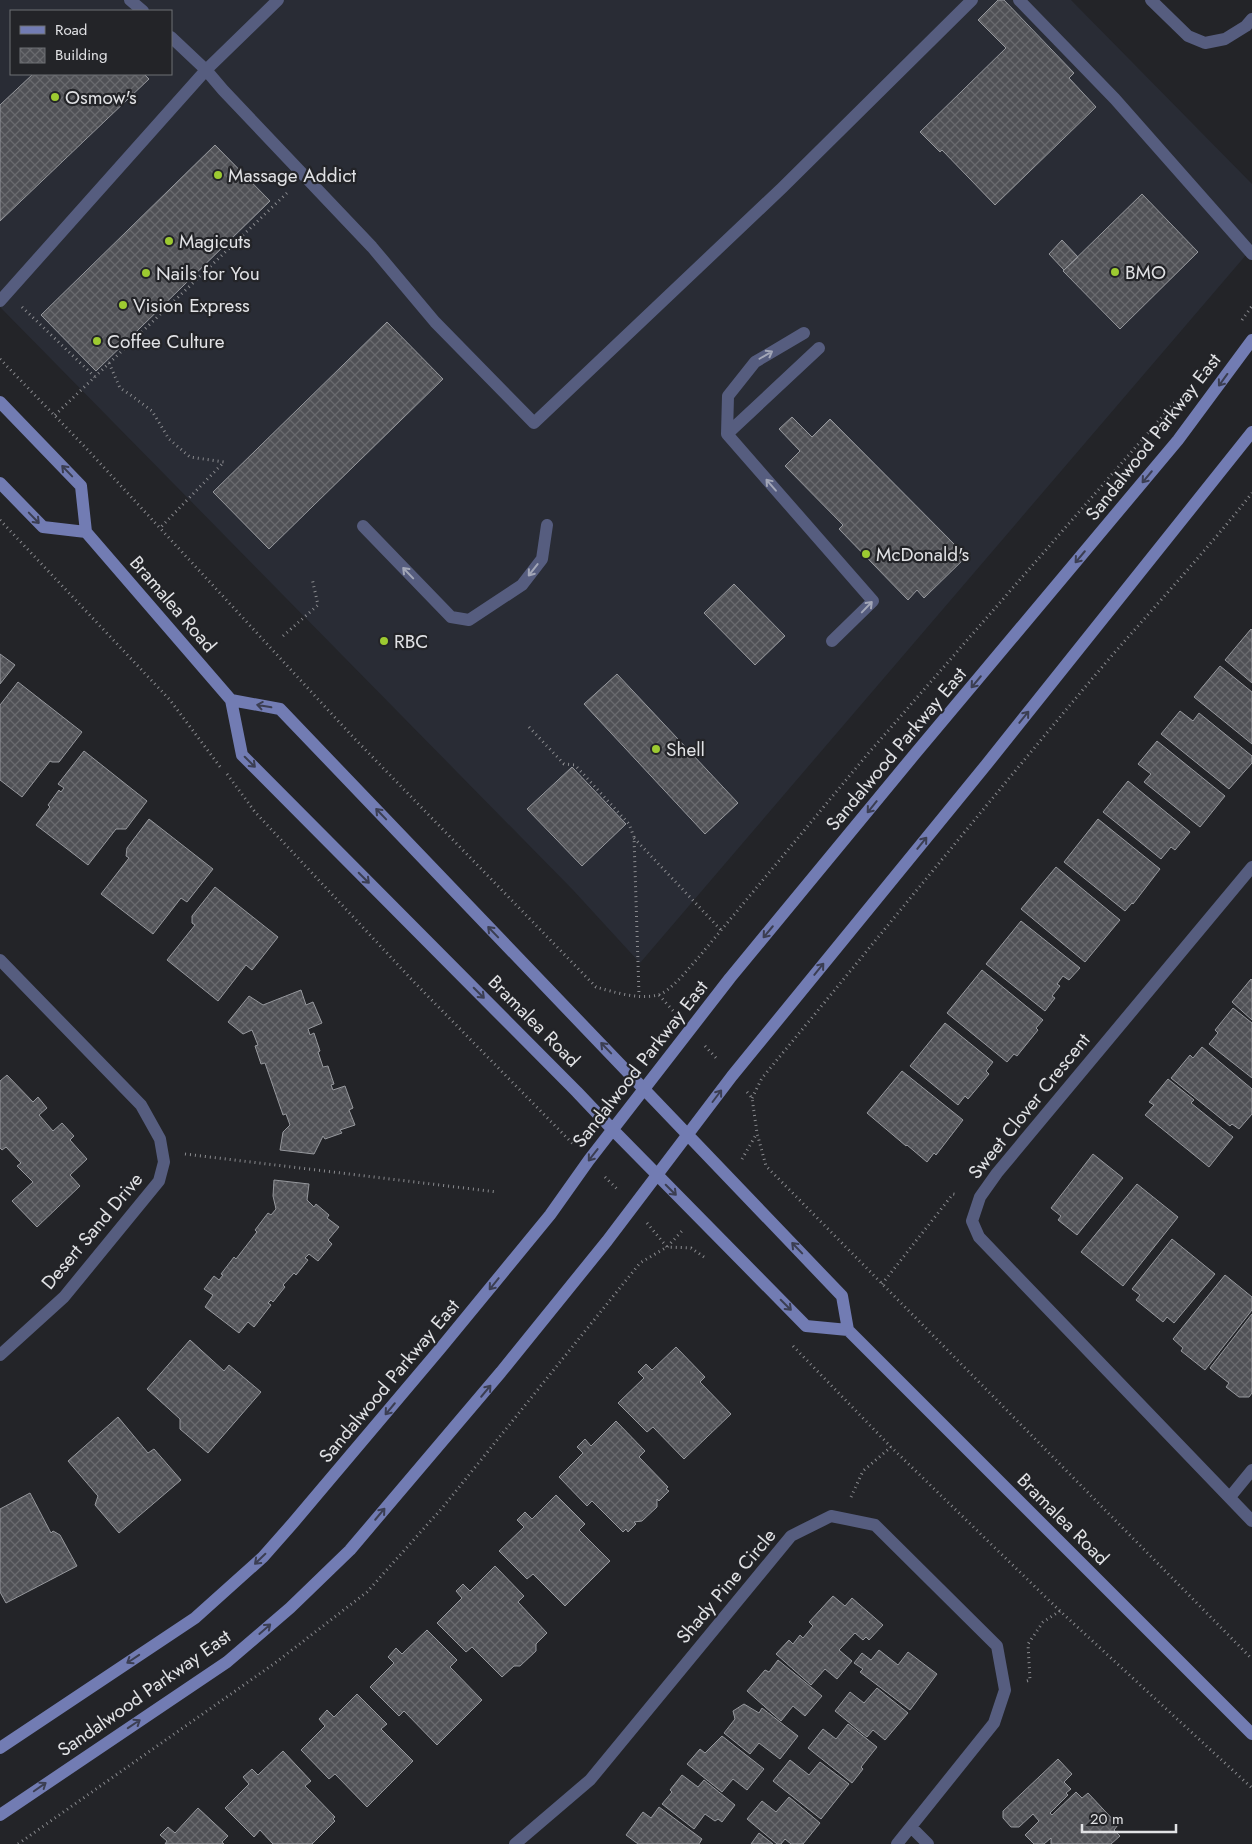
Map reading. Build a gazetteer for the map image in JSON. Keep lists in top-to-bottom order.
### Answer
{
  "streets": {
    "main road": ["Sandalwood Parkway East", "Bramalea Road"],
    "street": ["Sweet Clover Crescent", "Desert Sand Drive", "Shady Pine Circle"]
  },
  "crossings": [
    ["Sandalwood Parkway East", "Bramalea Road"]
  ],
  "places": [
    "Osmow's",
    "Massage Addict",
    "Magicuts",
    "BMO",
    "Nails for You",
    "Vision Express",
    "Coffee Culture",
    "McDonald's",
    "RBC",
    "Shell"
  ],
  "legend": ["Road", "Building"],
  "scale_bar": "20 m"
}
